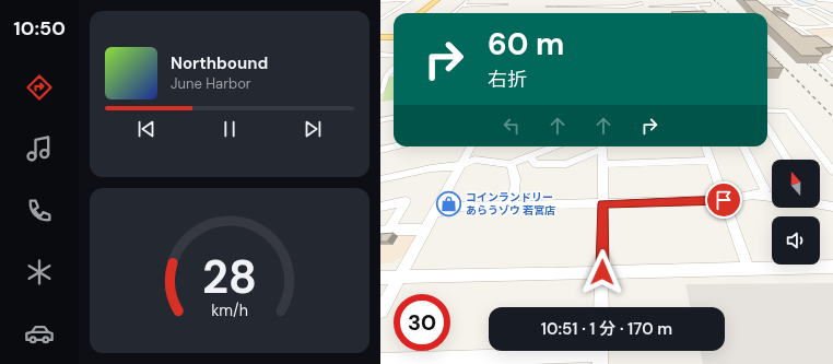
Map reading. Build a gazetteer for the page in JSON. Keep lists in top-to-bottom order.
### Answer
{
  "places": {
    "shop": ["コインランドリー あらうゾウ 若宮店"]
  },
  "north": "top",
  "page": {
    "tabs": "10:50",
    "turn": ["60 m", "右折"],
    "song": ["Northbound", "June Harbor"],
    "limit": "30",
    "trip": "10:51 · 1 分 · 170 m",
    "gauge": ["28", "km/h"]
  }
}
